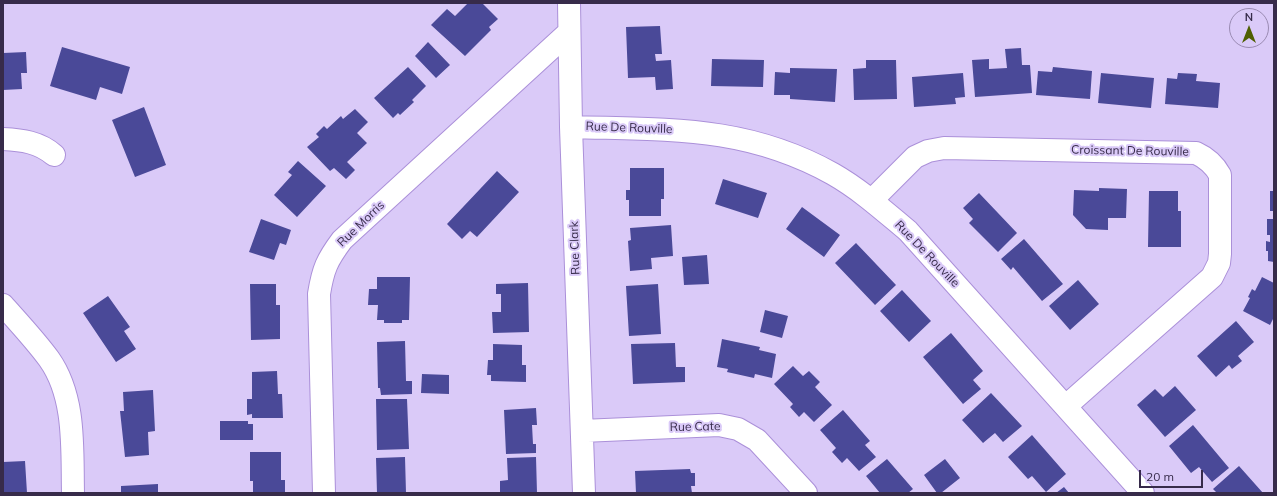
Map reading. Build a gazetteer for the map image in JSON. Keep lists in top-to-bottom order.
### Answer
{
  "streets": {
    "street": [
      "Rue De Rouville",
      "Croissant De Rouville",
      "Rue Morris",
      "Rue Clark",
      "Rue Cate"
    ]
  },
  "crossings": [
    ["Rue De Rouville", "Croissant De Rouville"],
    ["Rue De Rouville", "Rue Clark"],
    ["Rue Morris", "Rue Clark"],
    ["Rue Clark", "Rue Cate"]
  ],
  "scale_bar": "20 m",
  "north": "top"
}
